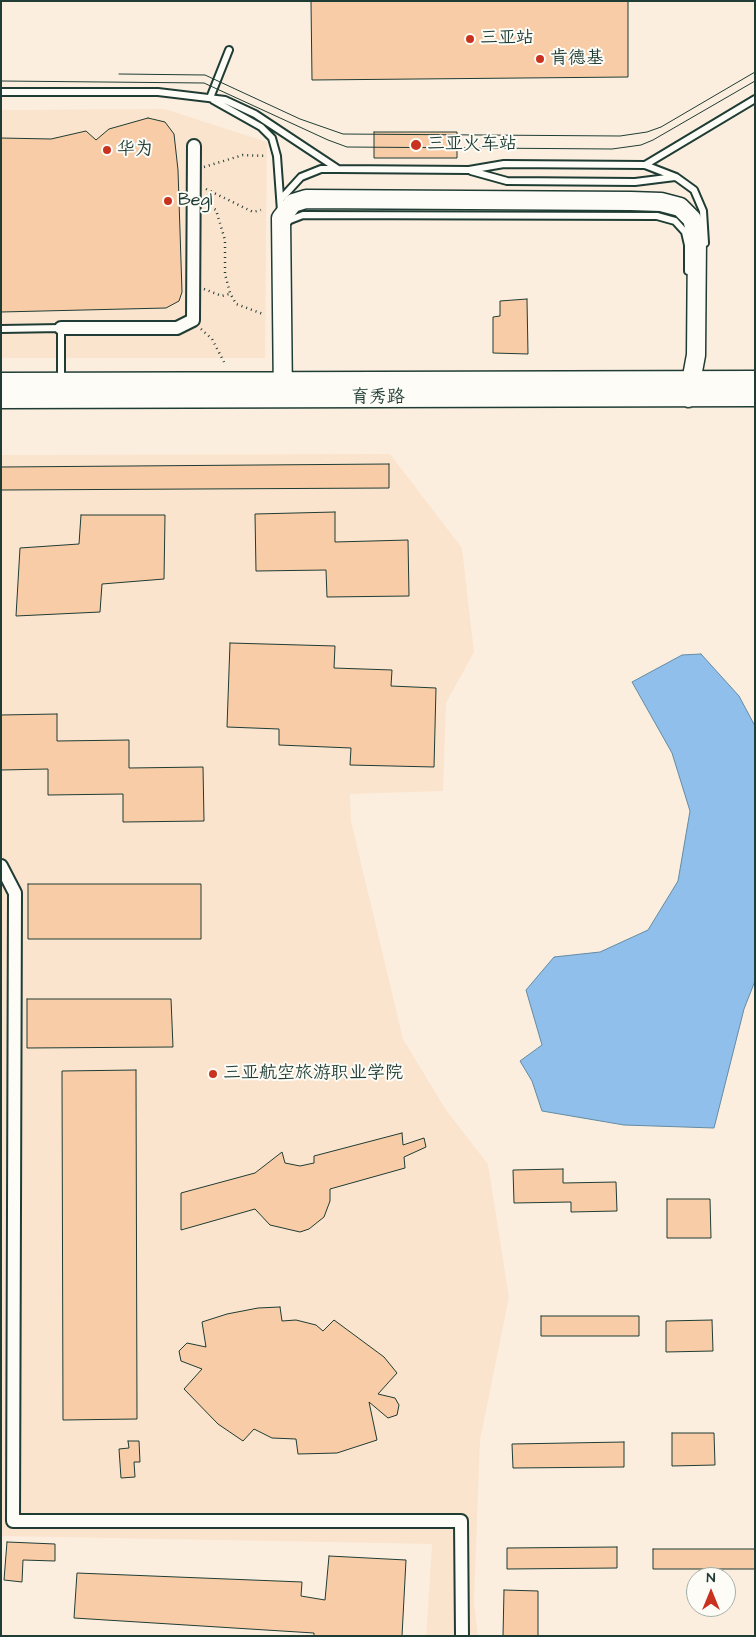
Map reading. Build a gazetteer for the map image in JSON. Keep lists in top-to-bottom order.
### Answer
{
  "streets": {
    "main road": ["育秀路"]
  },
  "places": [
    "三亚站",
    "肯德基",
    "三亚火车站",
    "华为",
    "Begl",
    "三亚航空旅游职业学院"
  ],
  "north": "top"
}
